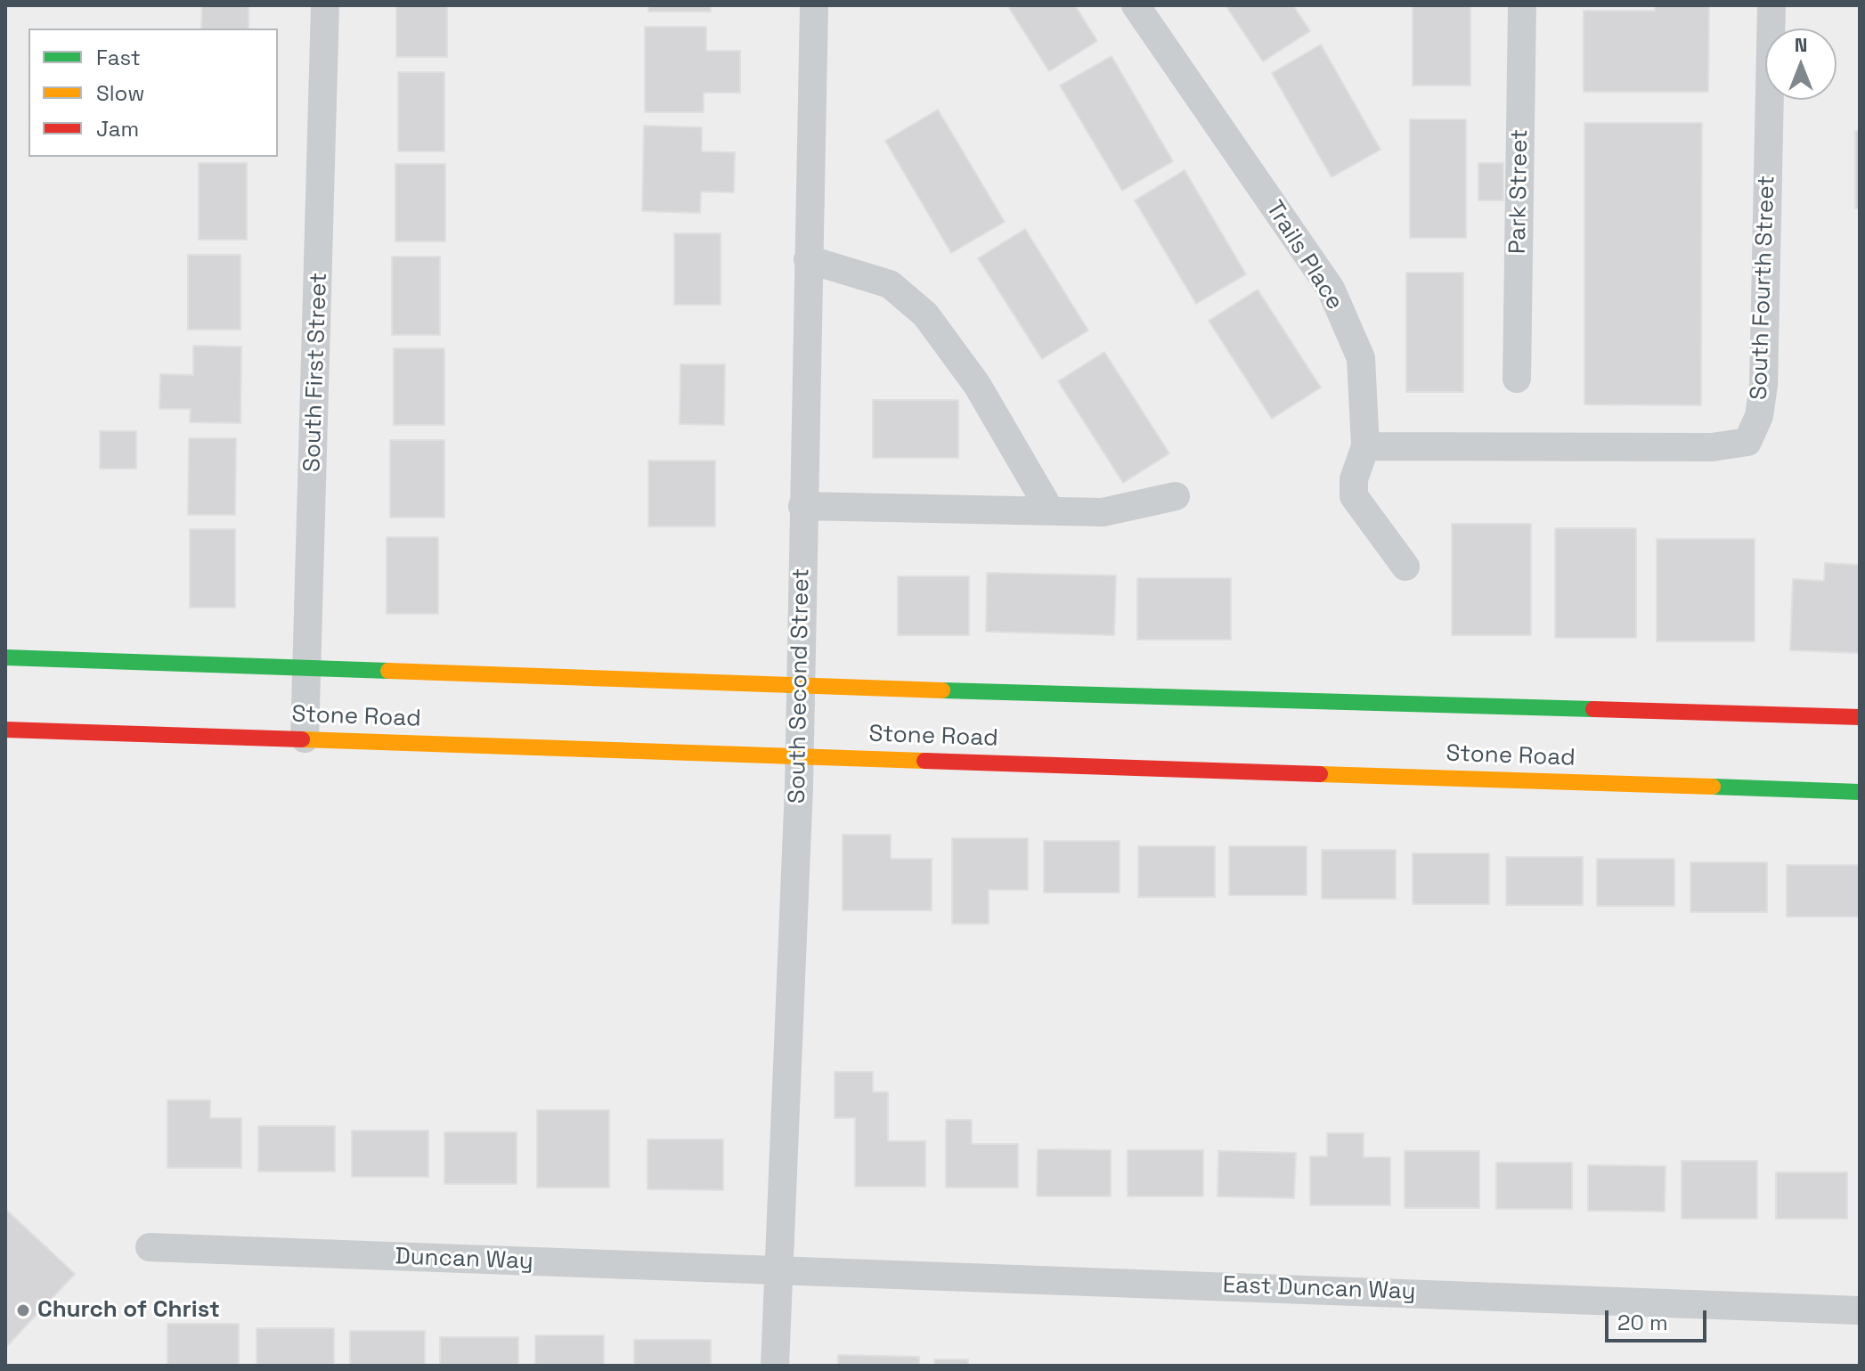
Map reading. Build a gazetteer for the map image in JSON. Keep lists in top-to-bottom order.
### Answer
{
  "streets": {
    "main road": ["Stone Road"],
    "street": [
      "Park Street",
      "Trails Place",
      "South Fourth Street",
      "South First Street",
      "South Second Street",
      "Duncan Way",
      "East Duncan Way"
    ]
  },
  "crossings": [
    ["Trails Place", "South Fourth Street"],
    ["South First Street", "Stone Road"],
    ["South Second Street", "Stone Road"],
    ["South Second Street", "Duncan Way"],
    ["South Second Street", "East Duncan Way"],
    ["Duncan Way", "East Duncan Way"]
  ],
  "places": ["Church of Christ"],
  "legend": ["Fast", "Slow", "Jam"],
  "scale_bar": "20 m",
  "north": "top"
}
